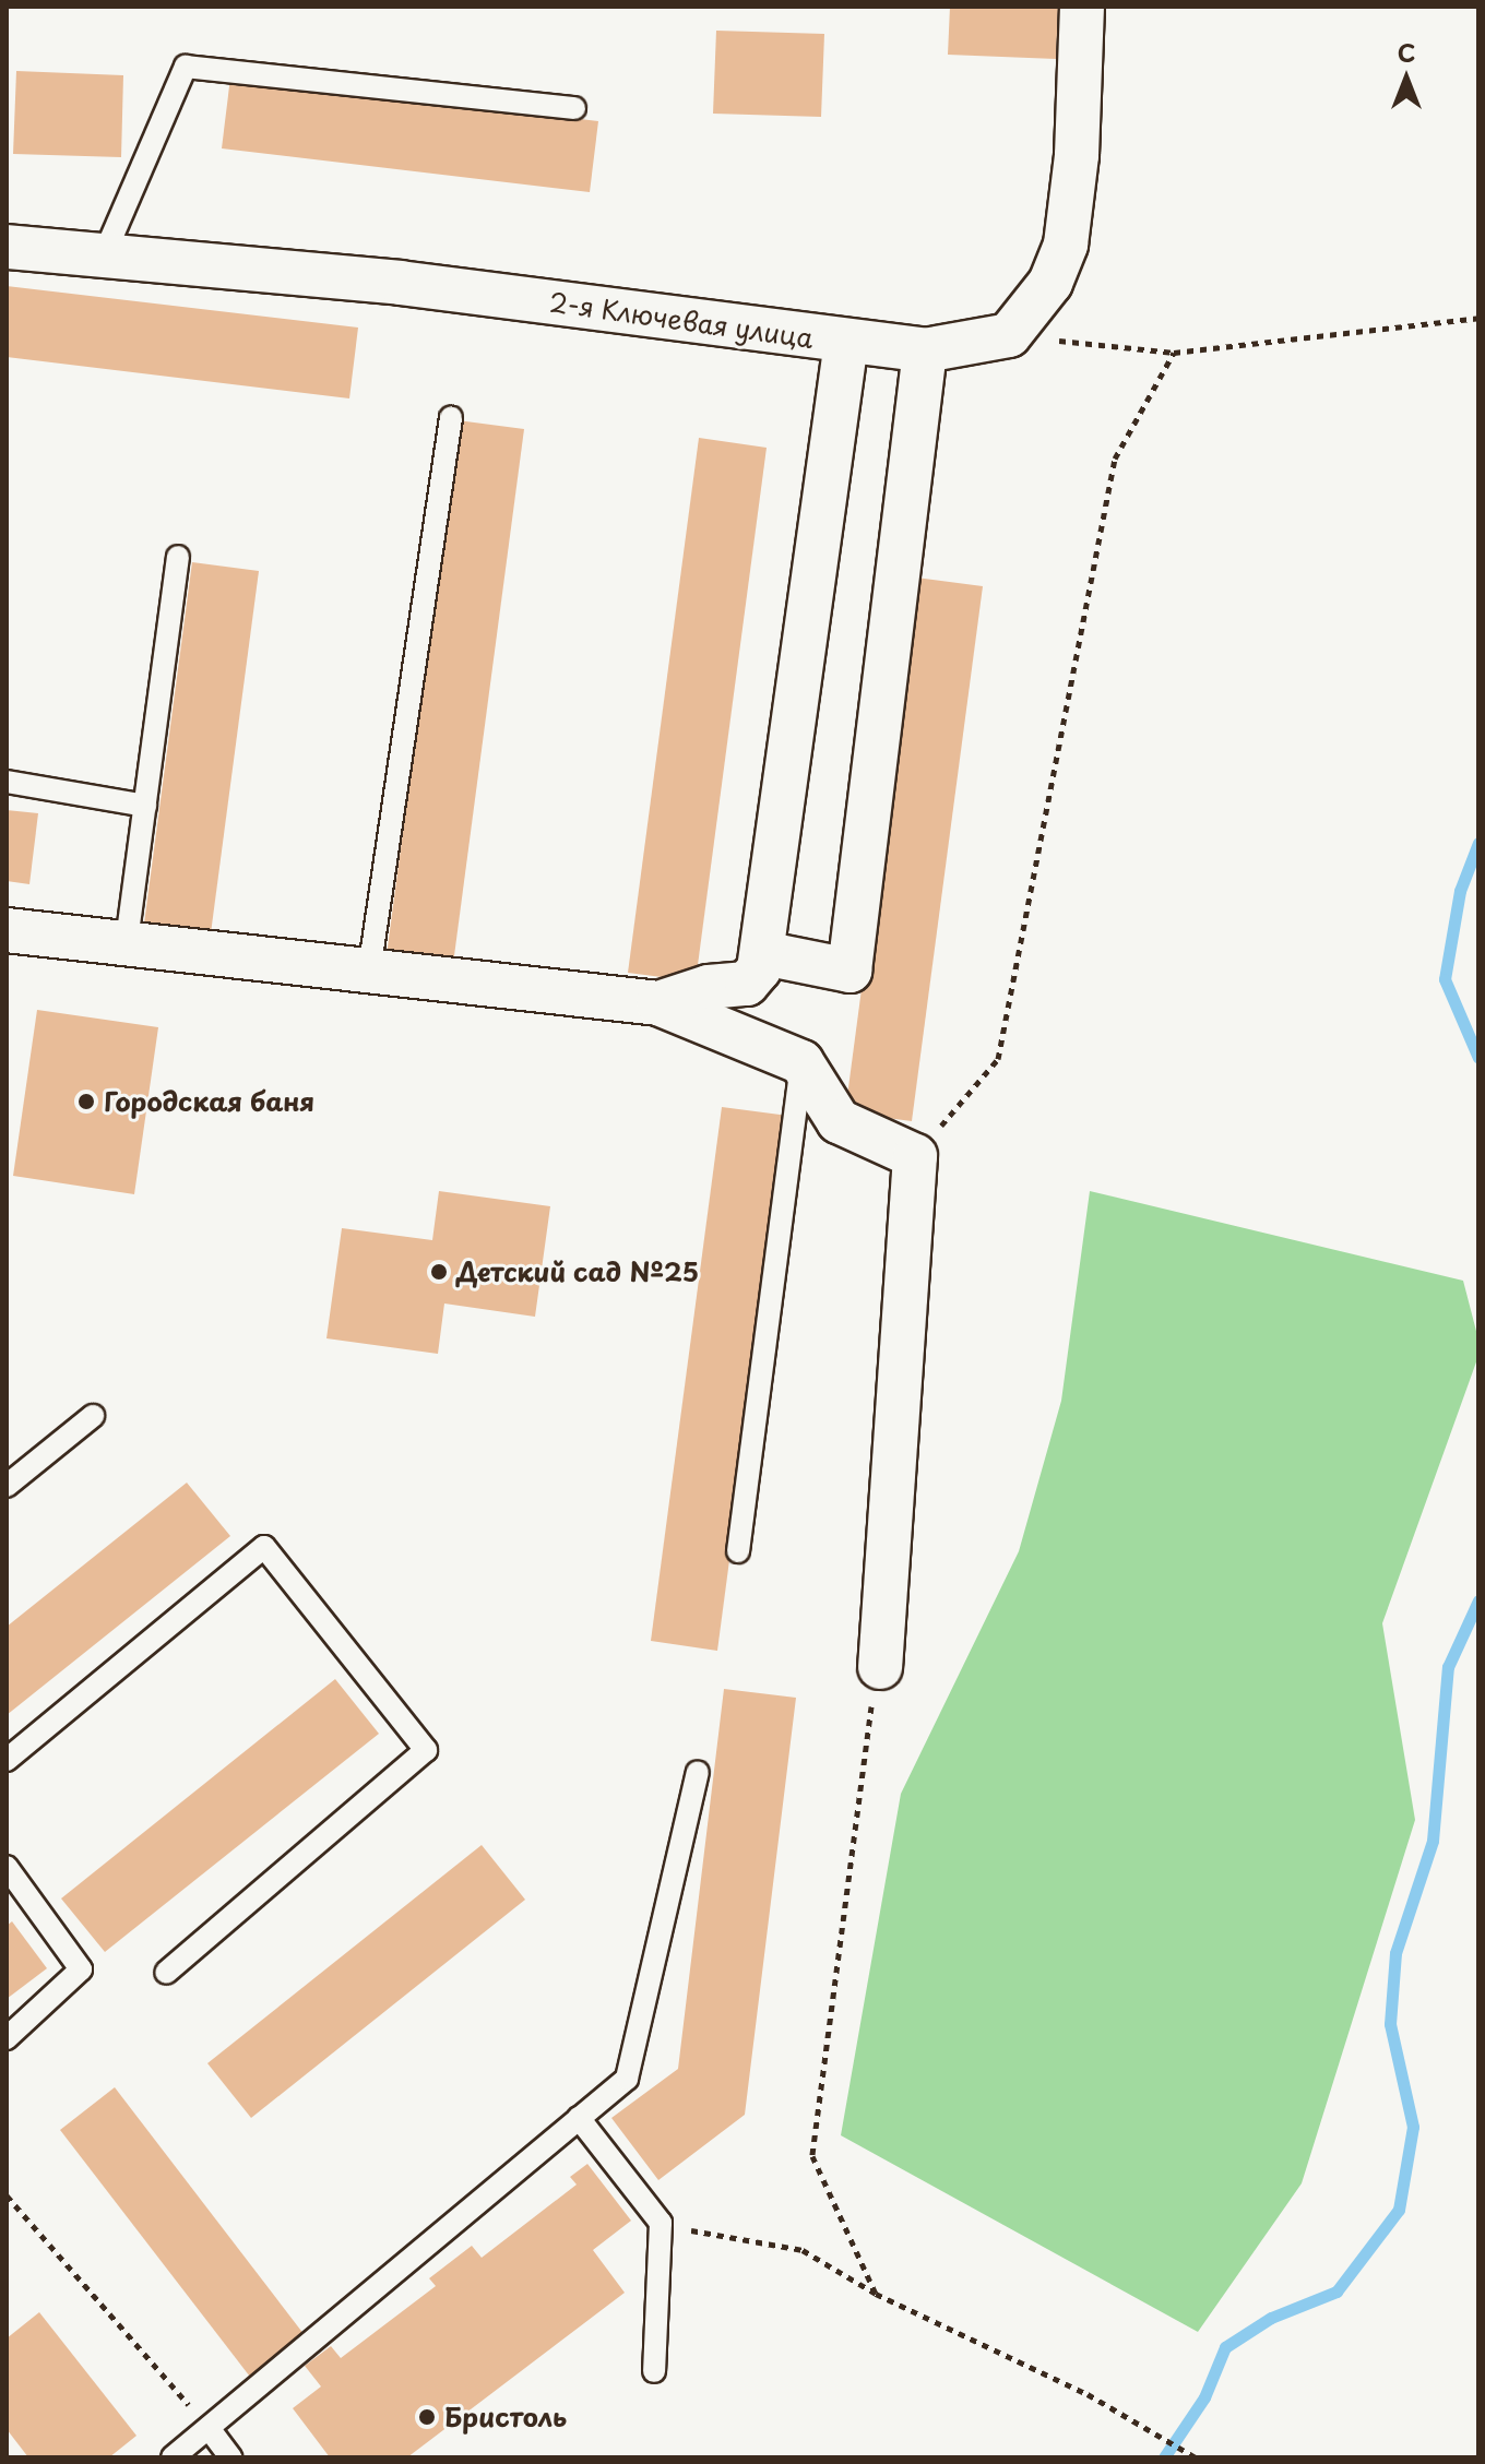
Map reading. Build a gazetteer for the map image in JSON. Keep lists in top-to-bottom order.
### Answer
{
  "streets": {
    "street": ["2-я Ключевая улица"]
  },
  "places": ["Городская баня", "Детский сад №25", "Бристоль"],
  "north": "top"
}
